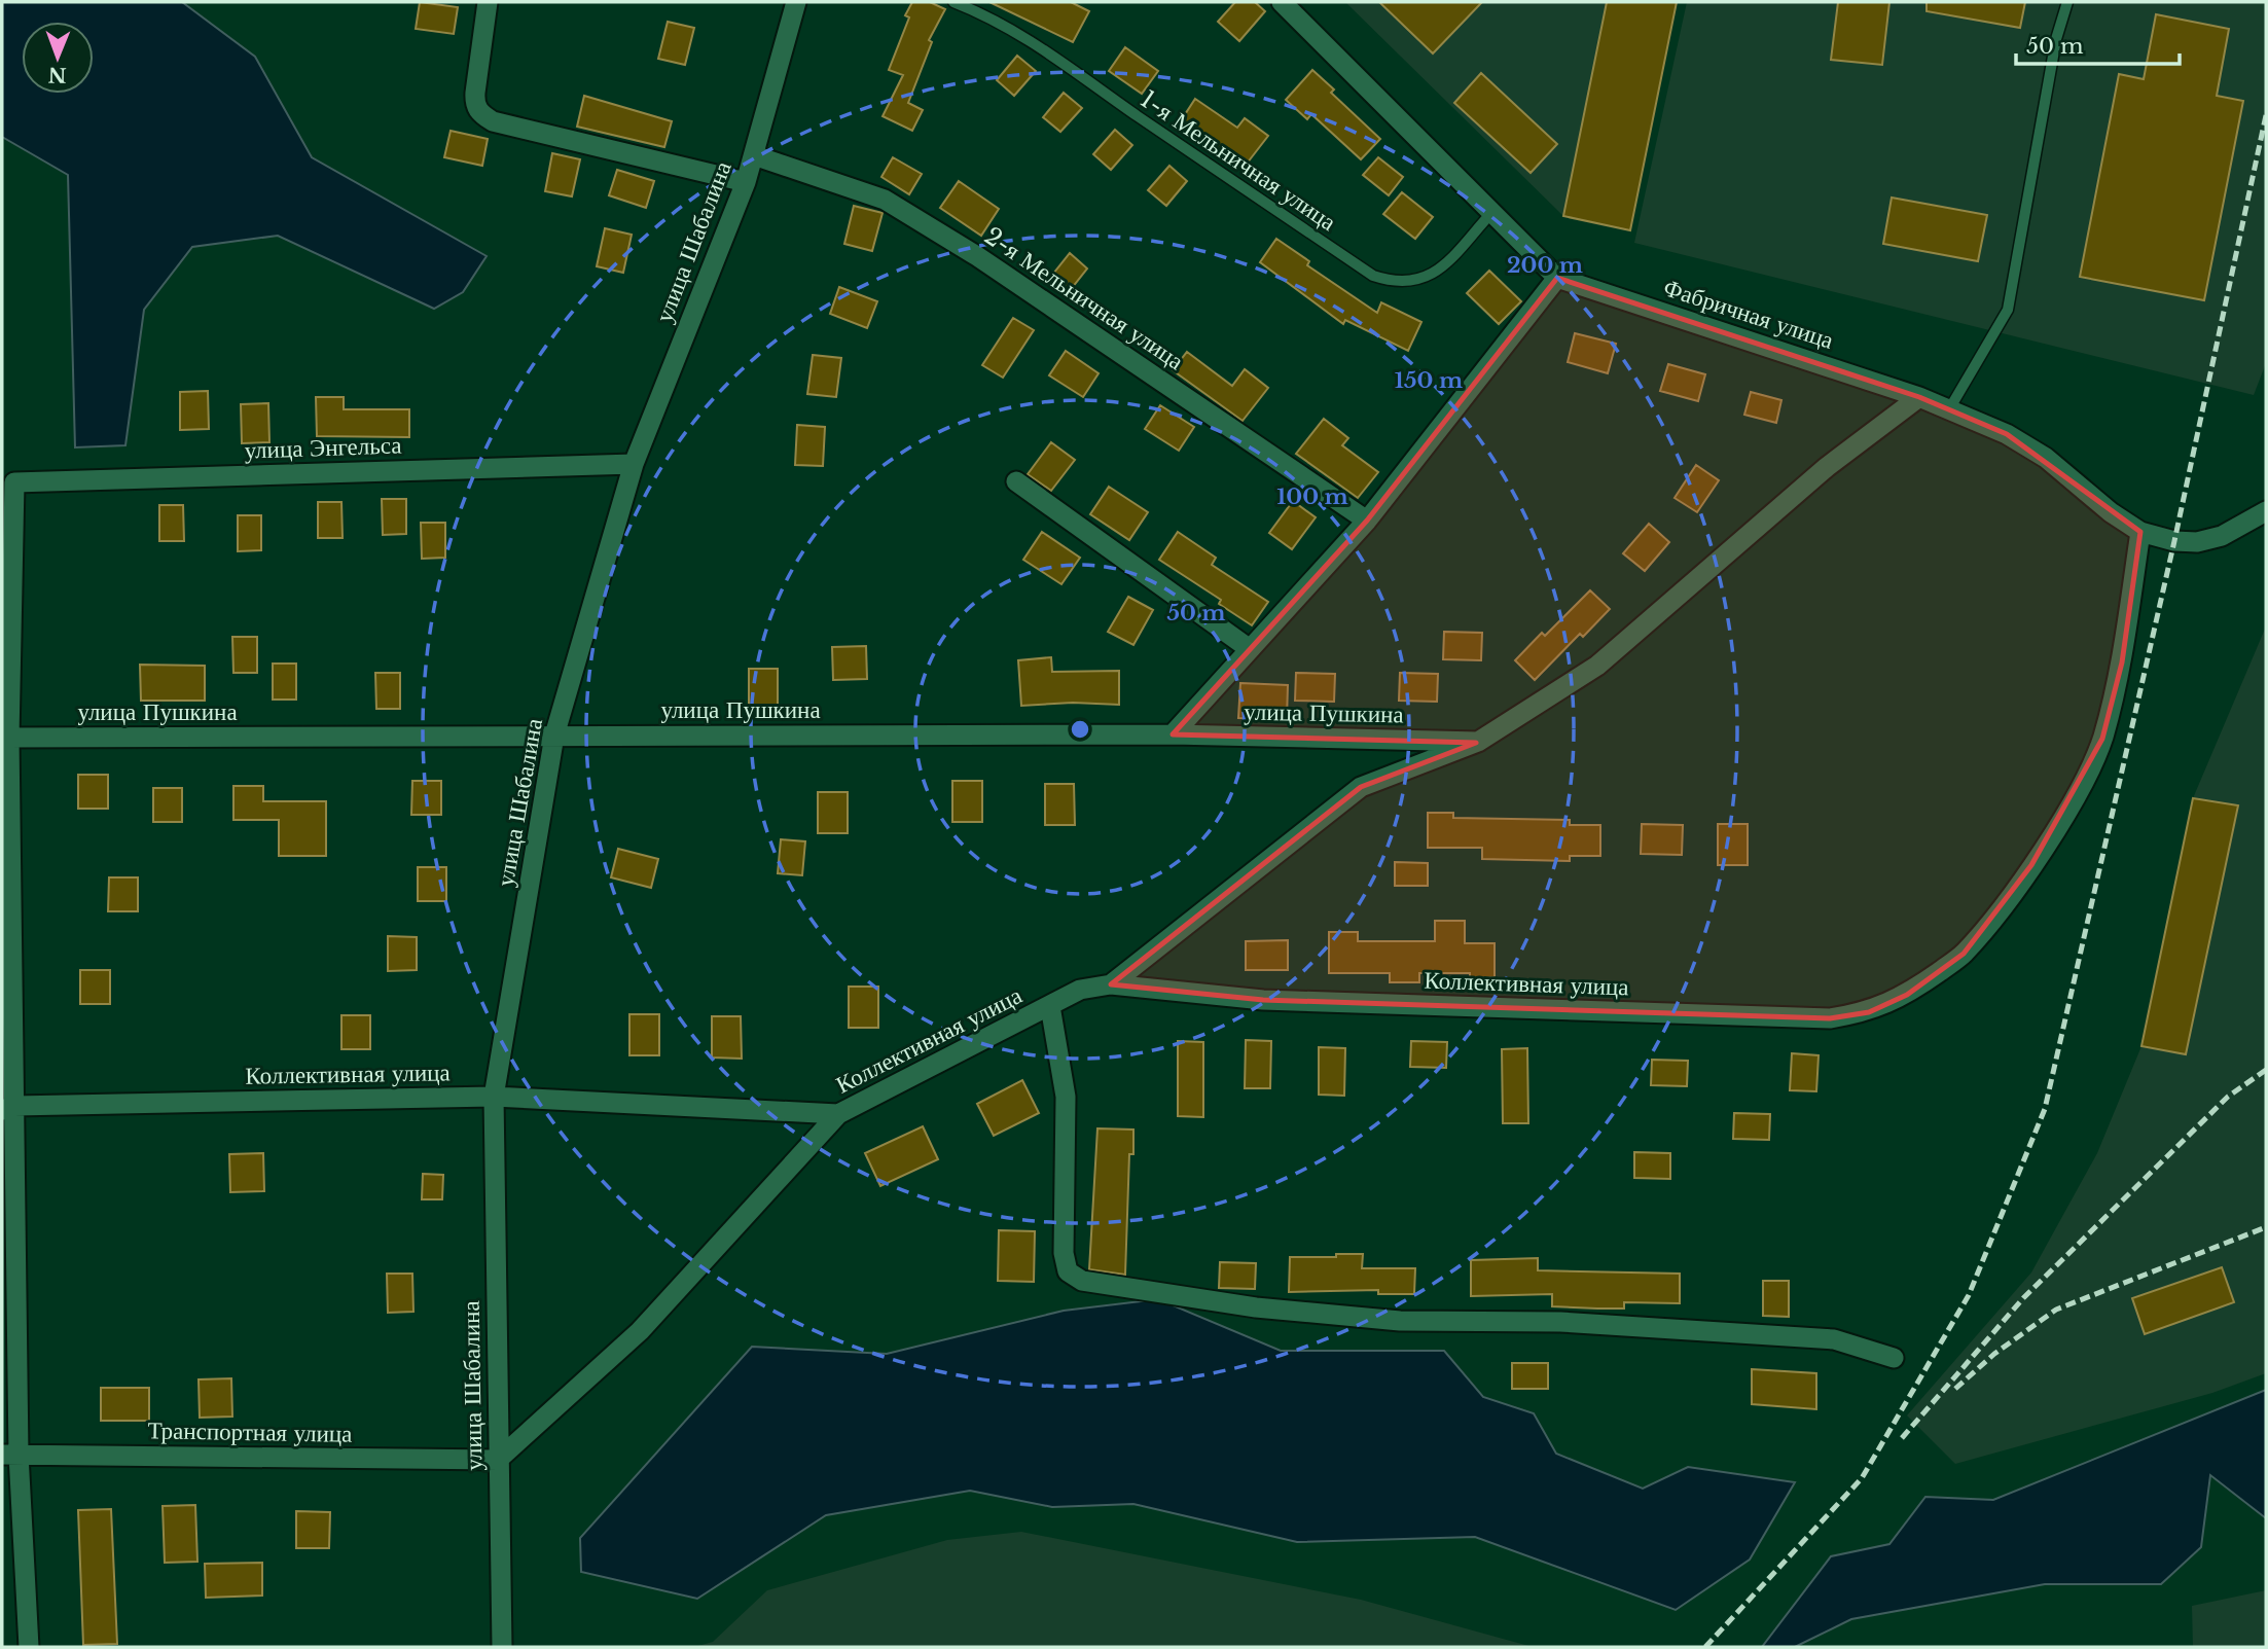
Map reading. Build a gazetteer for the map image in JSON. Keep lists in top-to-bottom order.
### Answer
{
  "streets": {
    "street": [
      "улица Шабалина",
      "2-я Мельничная улица",
      "Фабричная улица",
      "улица Энгельса",
      "улица Пушкина",
      "Коллективная улица",
      "Транспортная улица"
    ],
    "lane": ["1-я Мельничная улица"]
  },
  "crossings": [
    ["1-я Мельничная улица", "Фабричная улица"],
    ["улица Шабалина", "2-я Мельничная улица"],
    ["улица Шабалина", "улица Энгельса"],
    ["улица Шабалина", "улица Пушкина"],
    ["улица Шабалина", "Коллективная улица"],
    ["улица Шабалина", "Транспортная улица"],
    ["Фабричная улица", "Коллективная улица"],
    ["улица Энгельса", "улица Пушкина"]
  ],
  "scale_bar": "50 m",
  "north": "bottom",
  "rings": [
    "200 m",
    "150 m",
    "100 m",
    "50 m"
  ]
}
